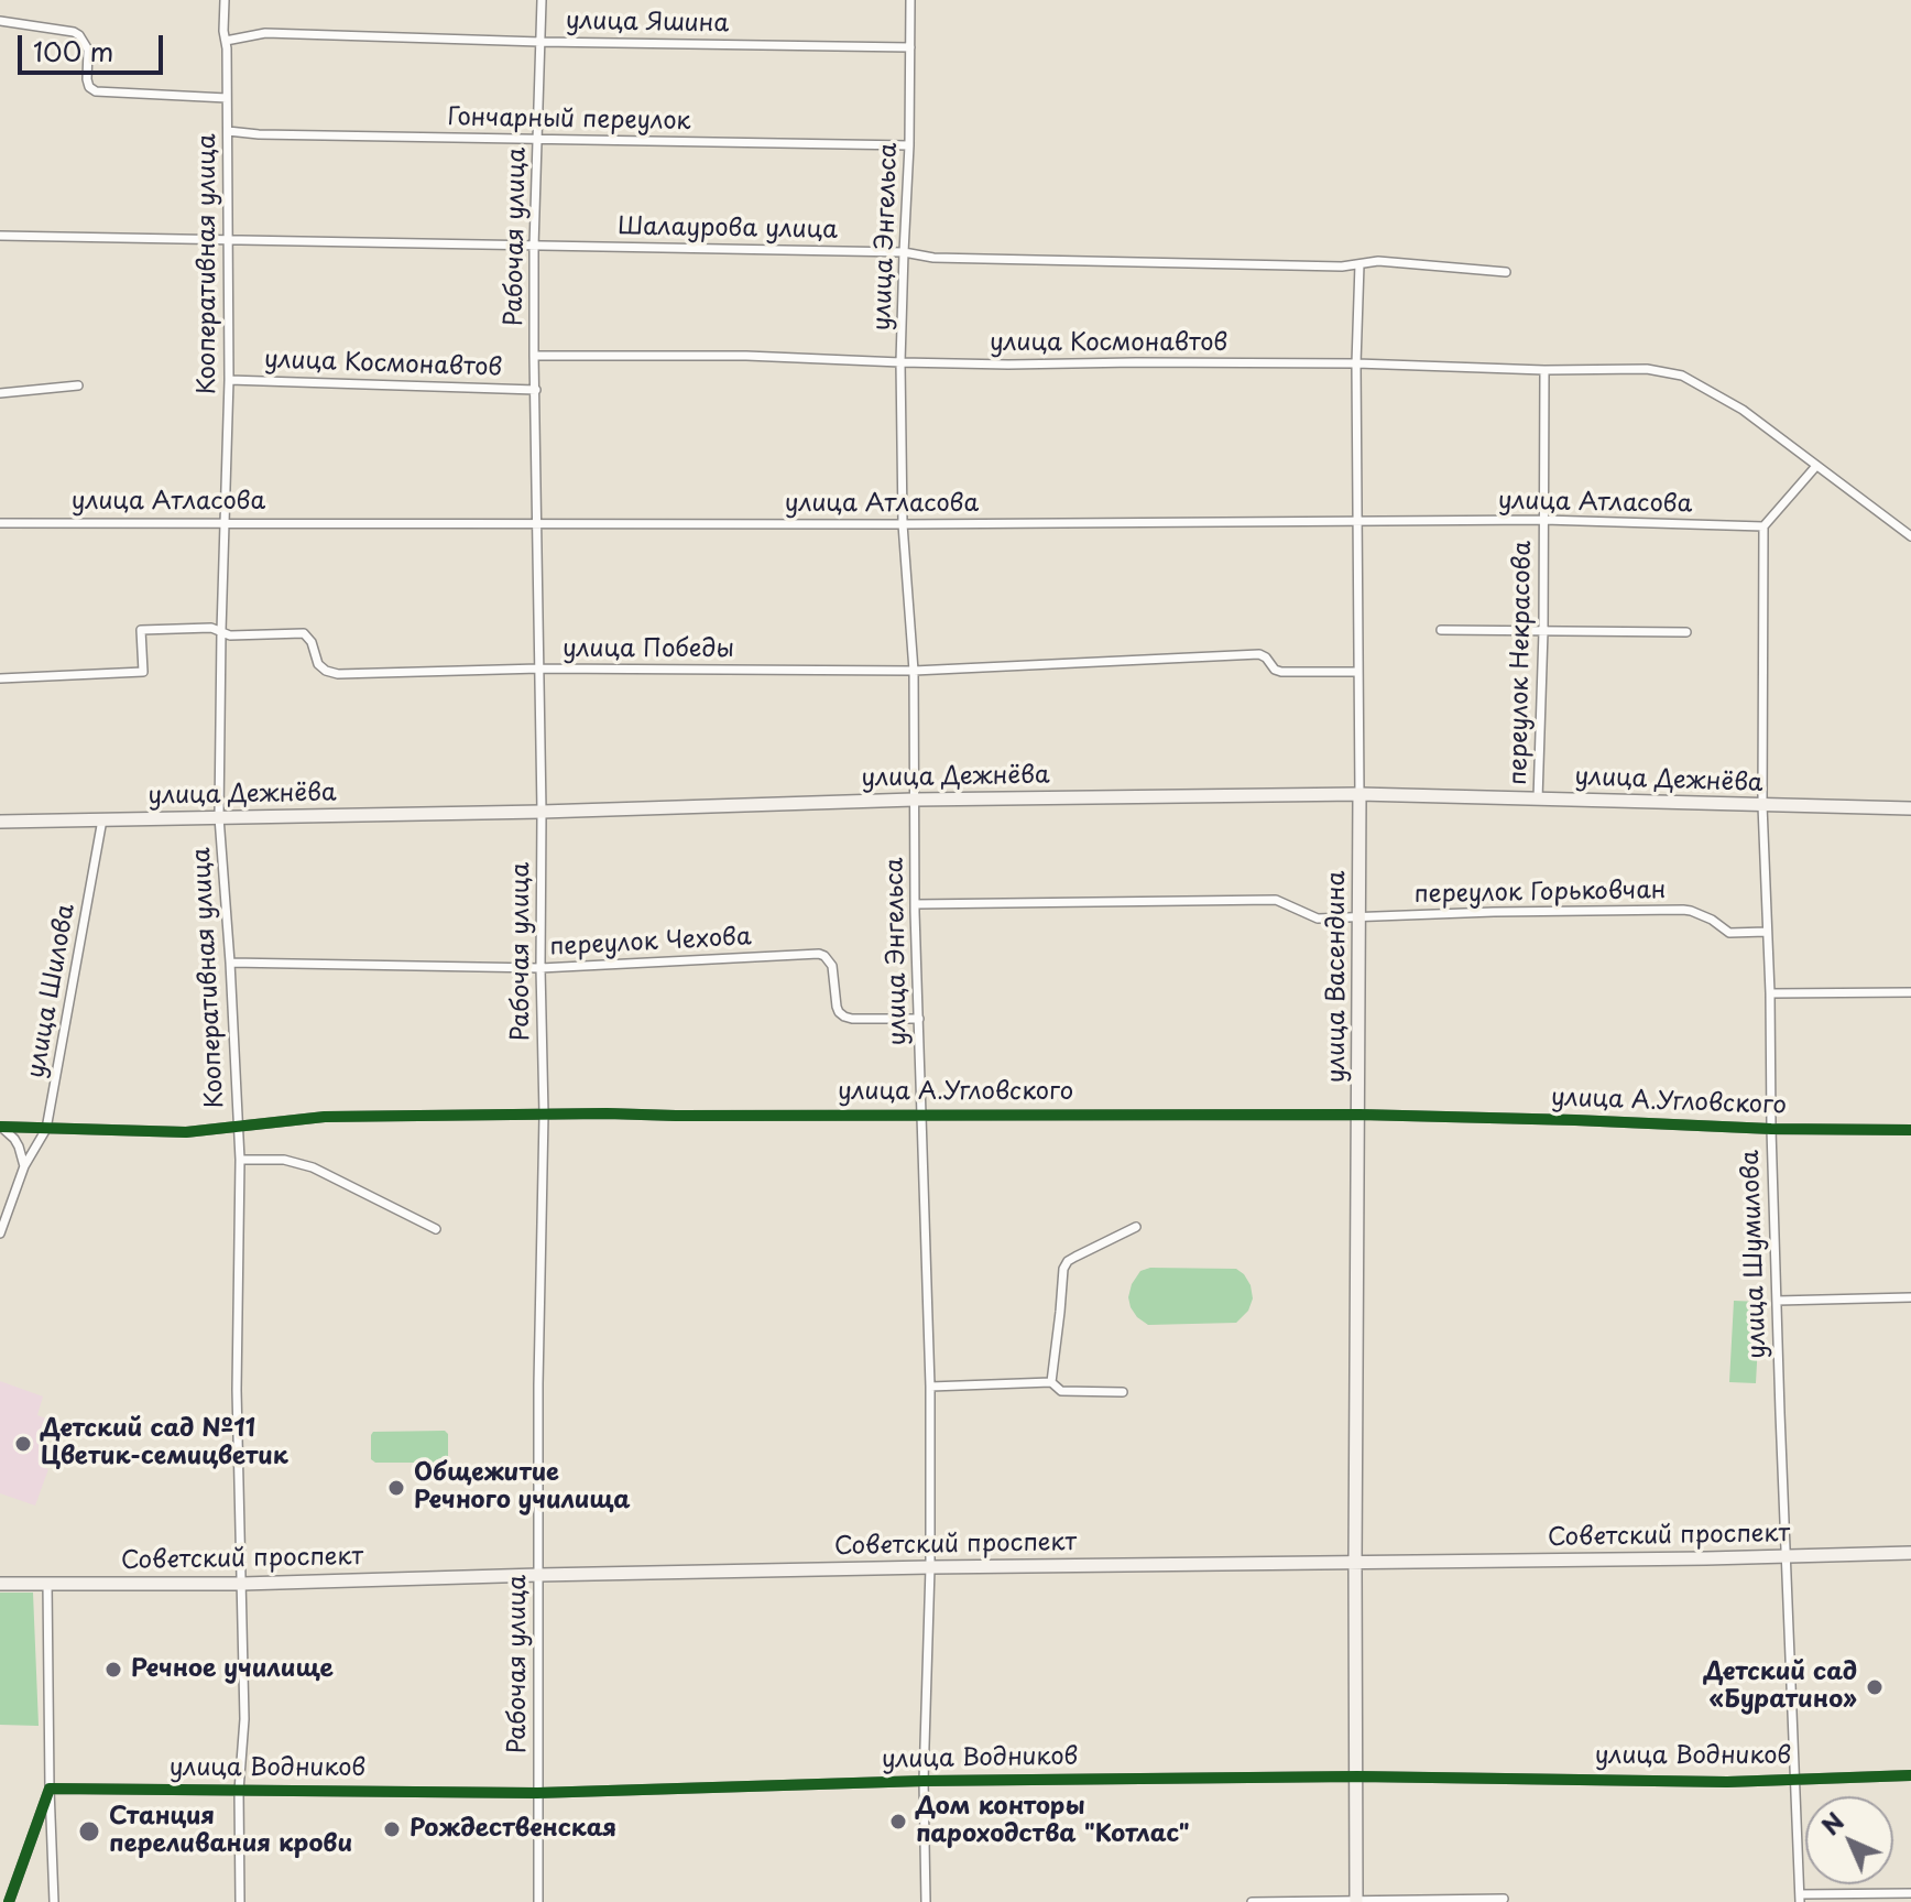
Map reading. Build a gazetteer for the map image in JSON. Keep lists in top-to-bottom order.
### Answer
{
  "streets": {
    "main road": ["улица Дежнёва", "улица Васендина", "Советский проспект"],
    "street": [
      "улица Яшина",
      "Гончарный переулок",
      "Шалаурова улица",
      "Рабочая улица",
      "улица Энгельса",
      "Кооперативная улица",
      "улица Космонавтов",
      "улица Атласова",
      "улица Победы",
      "переулок Некрасова",
      "переулок Горьковчан",
      "переулок Чехова",
      "улица Шилова",
      "улица А.Угловского",
      "улица Шумилова",
      "улица Водников"
    ]
  },
  "crossings": [
    ["улица Яшина", "Рабочая улица"],
    ["улица Яшина", "улица Энгельса"],
    ["улица Яшина", "Кооперативная улица"],
    ["Гончарный переулок", "Рабочая улица"],
    ["Гончарный переулок", "улица Энгельса"],
    ["Гончарный переулок", "Кооперативная улица"],
    ["Шалаурова улица", "Рабочая улица"],
    ["Шалаурова улица", "улица Энгельса"],
    ["Шалаурова улица", "Кооперативная улица"],
    ["Шалаурова улица", "улица Васендина"],
    ["Рабочая улица", "улица Космонавтов"],
    ["Рабочая улица", "улица Атласова"],
    ["Рабочая улица", "улица Победы"],
    ["Рабочая улица", "улица Дежнёва"],
    ["Рабочая улица", "переулок Чехова"],
    ["Рабочая улица", "улица А.Угловского"],
    ["Рабочая улица", "Советский проспект"],
    ["Рабочая улица", "улица Водников"],
    ["улица Энгельса", "улица Космонавтов"],
    ["улица Энгельса", "улица Атласова"],
    ["улица Энгельса", "улица Победы"],
    ["улица Энгельса", "улица Дежнёва"],
    ["улица Энгельса", "переулок Чехова"],
    ["улица Энгельса", "улица А.Угловского"],
    ["улица Энгельса", "Советский проспект"],
    ["улица Энгельса", "улица Водников"],
    ["Кооперативная улица", "улица Космонавтов"],
    ["Кооперативная улица", "улица Атласова"],
    ["Кооперативная улица", "улица Победы"],
    ["Кооперативная улица", "улица Дежнёва"],
    ["Кооперативная улица", "переулок Чехова"],
    ["Кооперативная улица", "улица А.Угловского"],
    ["Кооперативная улица", "Советский проспект"],
    ["Кооперативная улица", "улица Водников"],
    ["улица Космонавтов", "переулок Некрасова"],
    ["улица Космонавтов", "улица Васендина"],
    ["улица Атласова", "переулок Некрасова"],
    ["улица Атласова", "улица Васендина"],
    ["улица Атласова", "улица Шумилова"],
    ["улица Победы", "улица Васендина"],
    ["переулок Некрасова", "улица Дежнёва"],
    ["улица Дежнёва", "улица Васендина"],
    ["улица Дежнёва", "улица Шилова"],
    ["улица Дежнёва", "улица Шумилова"],
    ["переулок Горьковчан", "улица Васендина"],
    ["переулок Горьковчан", "улица Шумилова"],
    ["улица Васендина", "улица А.Угловского"],
    ["улица Васендина", "Советский проспект"],
    ["улица Васендина", "улица Водников"],
    ["улица Шилова", "улица А.Угловского"],
    ["улица А.Угловского", "улица Шумилова"],
    ["улица Шумилова", "Советский проспект"],
    ["улица Шумилова", "улица Водников"]
  ],
  "places": [
    "Детский сад №11 Цветик-семицветик",
    "Общежитие Речного училища",
    "Речное училище",
    "Детский сад «Буратино»",
    "Дом конторы пароходства \"Котлас\"",
    "Рождественская",
    "Станция переливания крови"
  ],
  "scale_bar": "100 m",
  "north": "top left"
}
